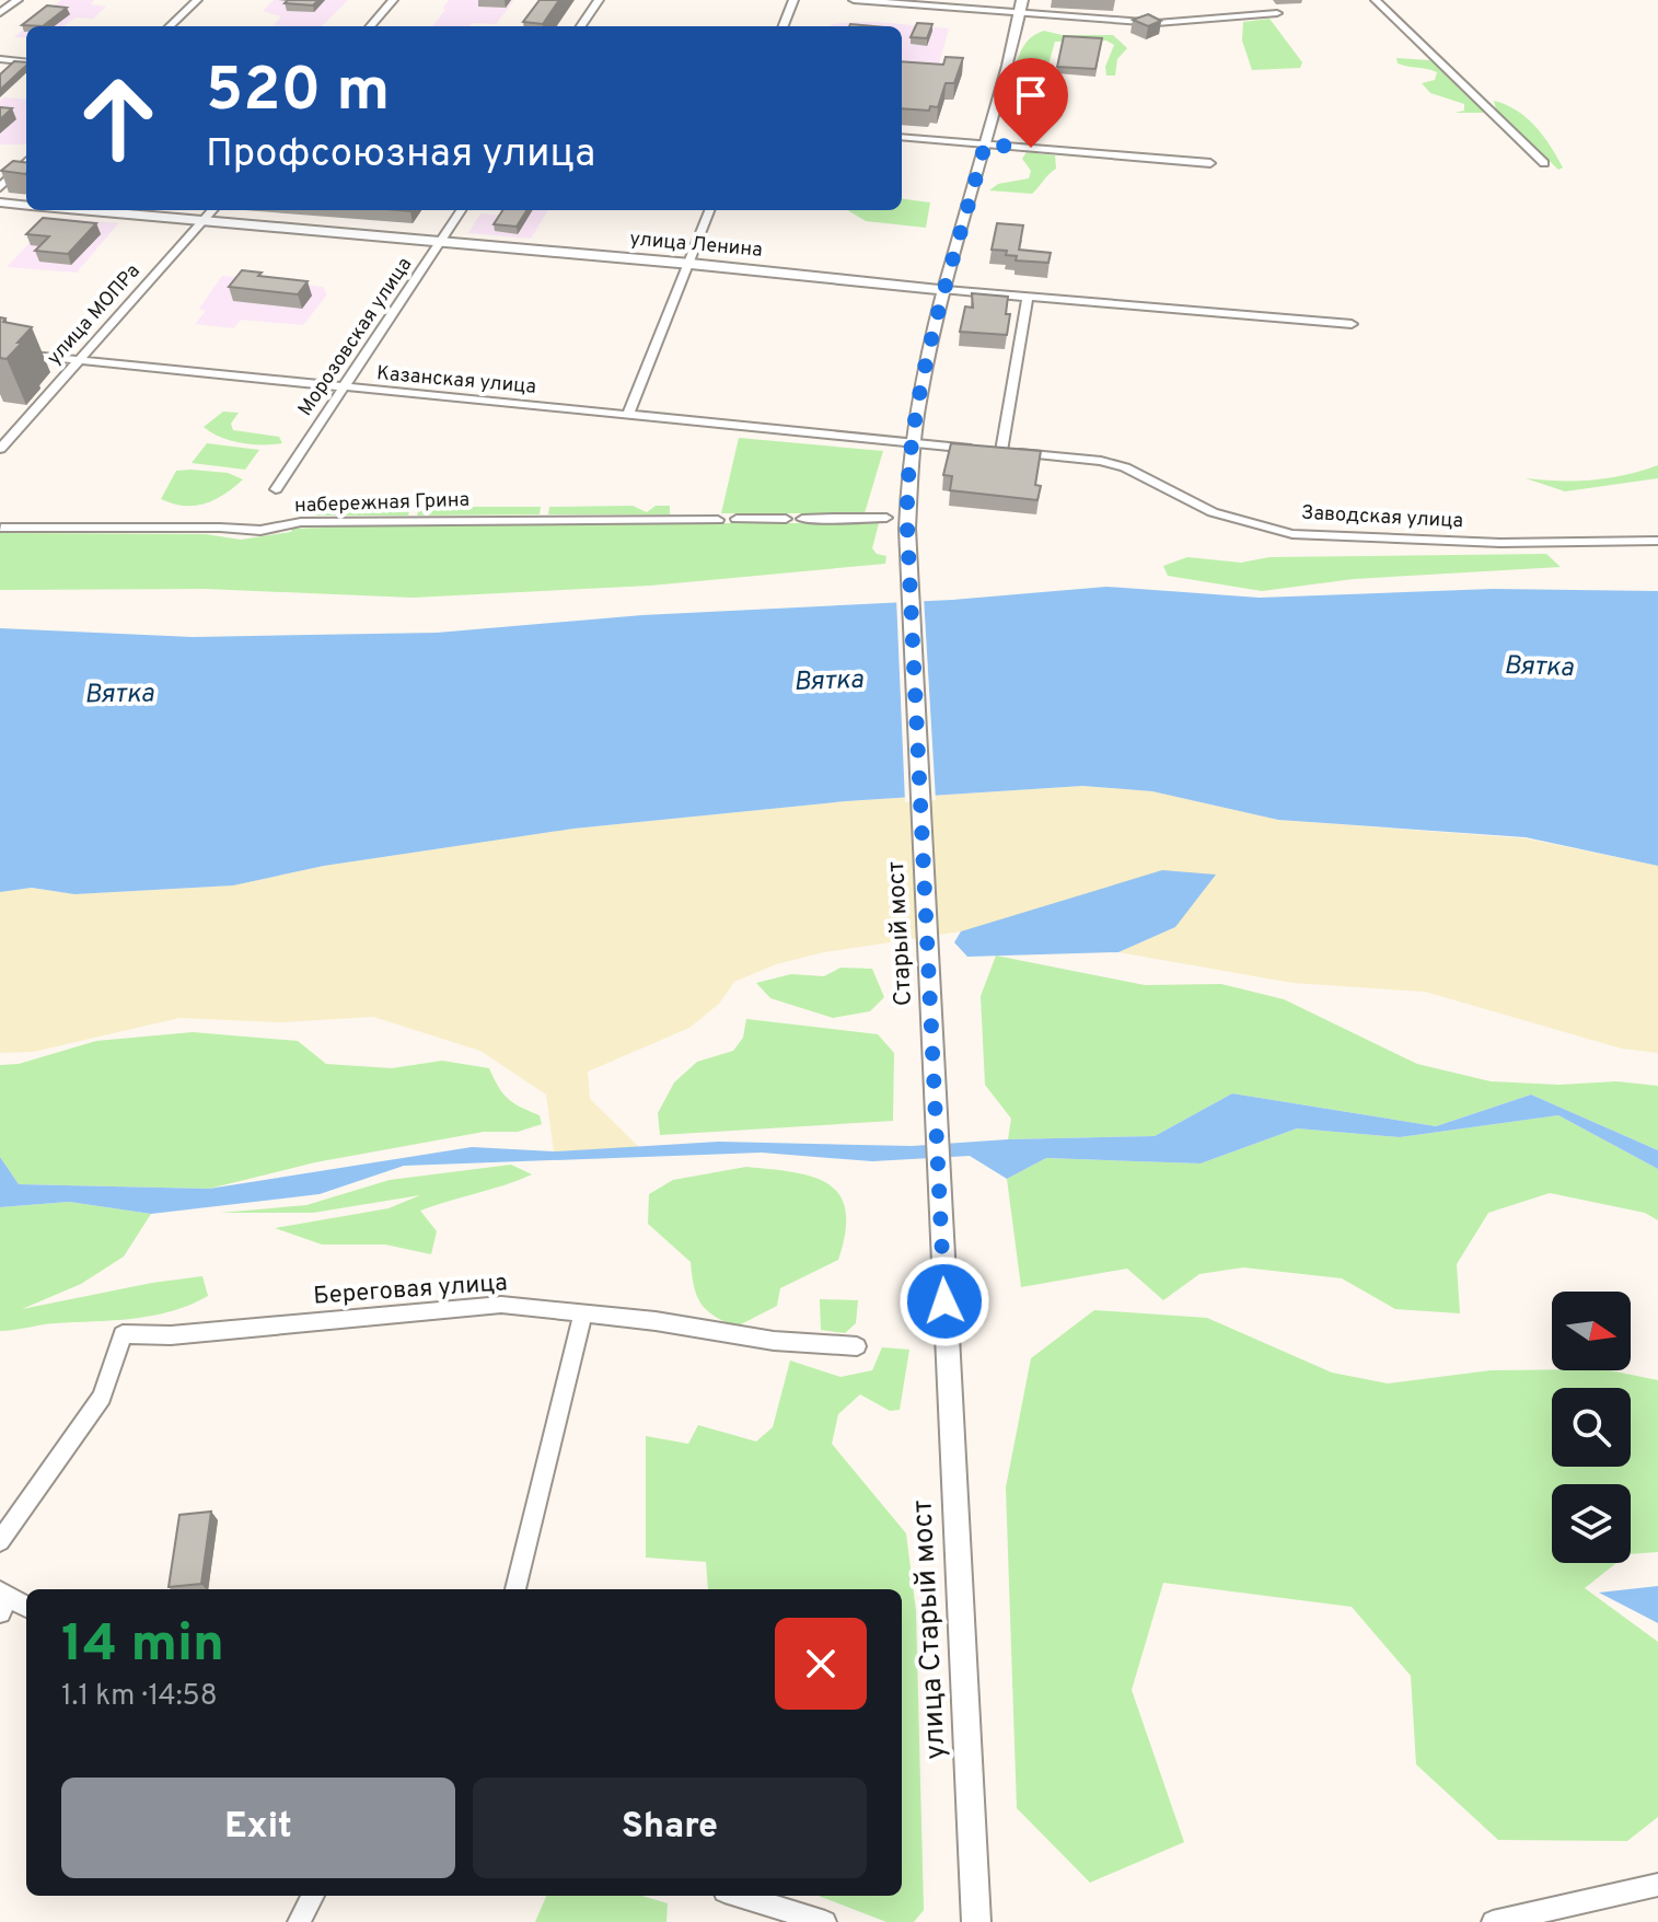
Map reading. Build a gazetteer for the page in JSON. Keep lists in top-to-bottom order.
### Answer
{
  "streets": {
    "main road": ["улица Ленина", "Старый мост", "улица Старый мост"],
    "street": [
      "улица МОПРа",
      "Морозовская улица",
      "Казанская улица",
      "набережная Грина",
      "Заводская улица",
      "Береговая улица"
    ]
  },
  "crossings": [
    ["улица Ленина", "улица МОПРа"],
    ["улица Ленина", "Морозовская улица"],
    ["улица Ленина", "Старый мост"],
    ["улица МОПРа", "Казанская улица"],
    ["Морозовская улица", "Казанская улица"],
    ["Казанская улица", "Заводская улица"],
    ["Казанская улица", "Старый мост"],
    ["Заводская улица", "Старый мост"],
    ["Старый мост", "улица Старый мост"]
  ],
  "water": ["Вятка"],
  "north": "right",
  "page": {
    "turn": ["520 m", "Профсоюзная улица"],
    "heading": ["14 min", "1.1 km · 14:58"],
    "buttons": ["Exit", "Share"]
  }
}
